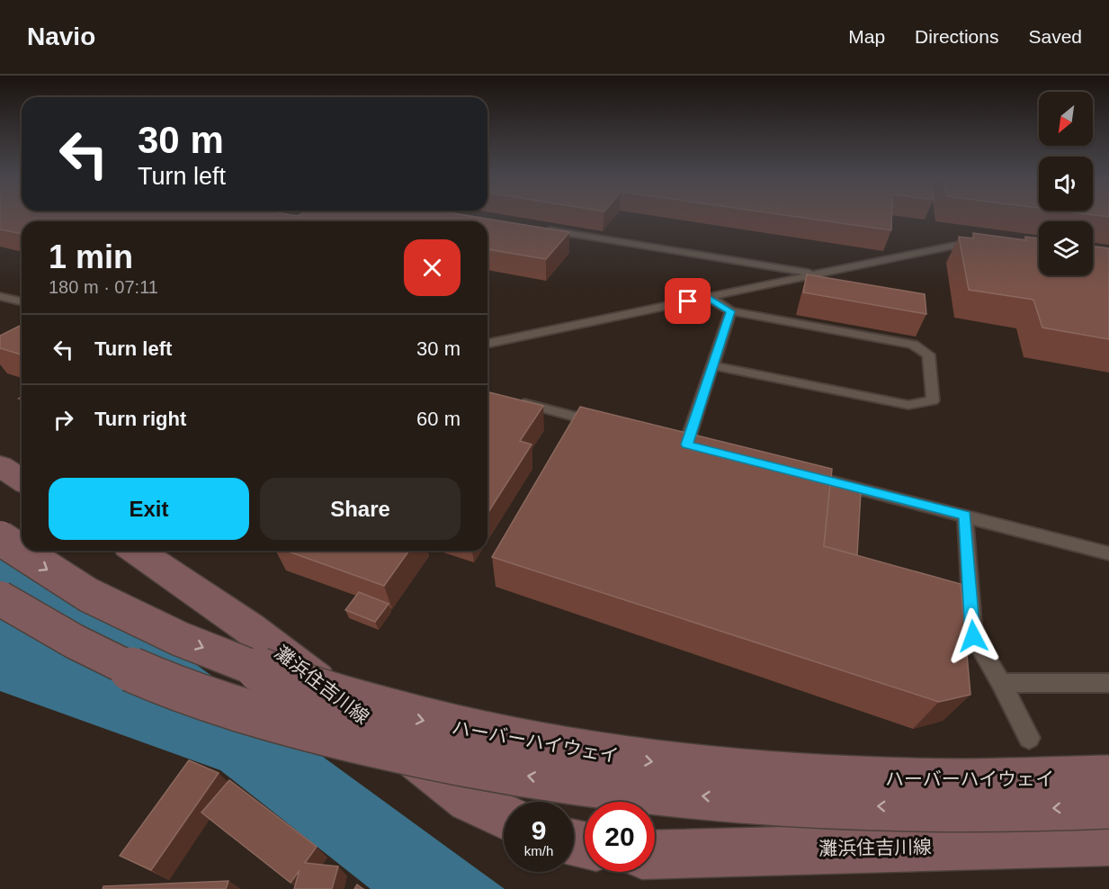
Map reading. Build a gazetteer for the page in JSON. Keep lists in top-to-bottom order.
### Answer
{
  "streets": {
    "street": ["灘浜住吉川線", "ハーバーハイウェイ"]
  },
  "north": "bottom left",
  "page": {
    "header": "Navio",
    "nav": ["Map", "Directions", "Saved"],
    "turn": ["30 m", "Turn left"],
    "heading": ["1 min", "180 m · 07:11"],
    "list": [
      {
        "name": "Turn left",
        "value": "30 m"
      },
      {
        "name": "Turn right",
        "value": "60 m"
      }
    ],
    "buttons": ["Exit", "Share"],
    "speed": "9 km/h",
    "limit": "20"
  }
}
